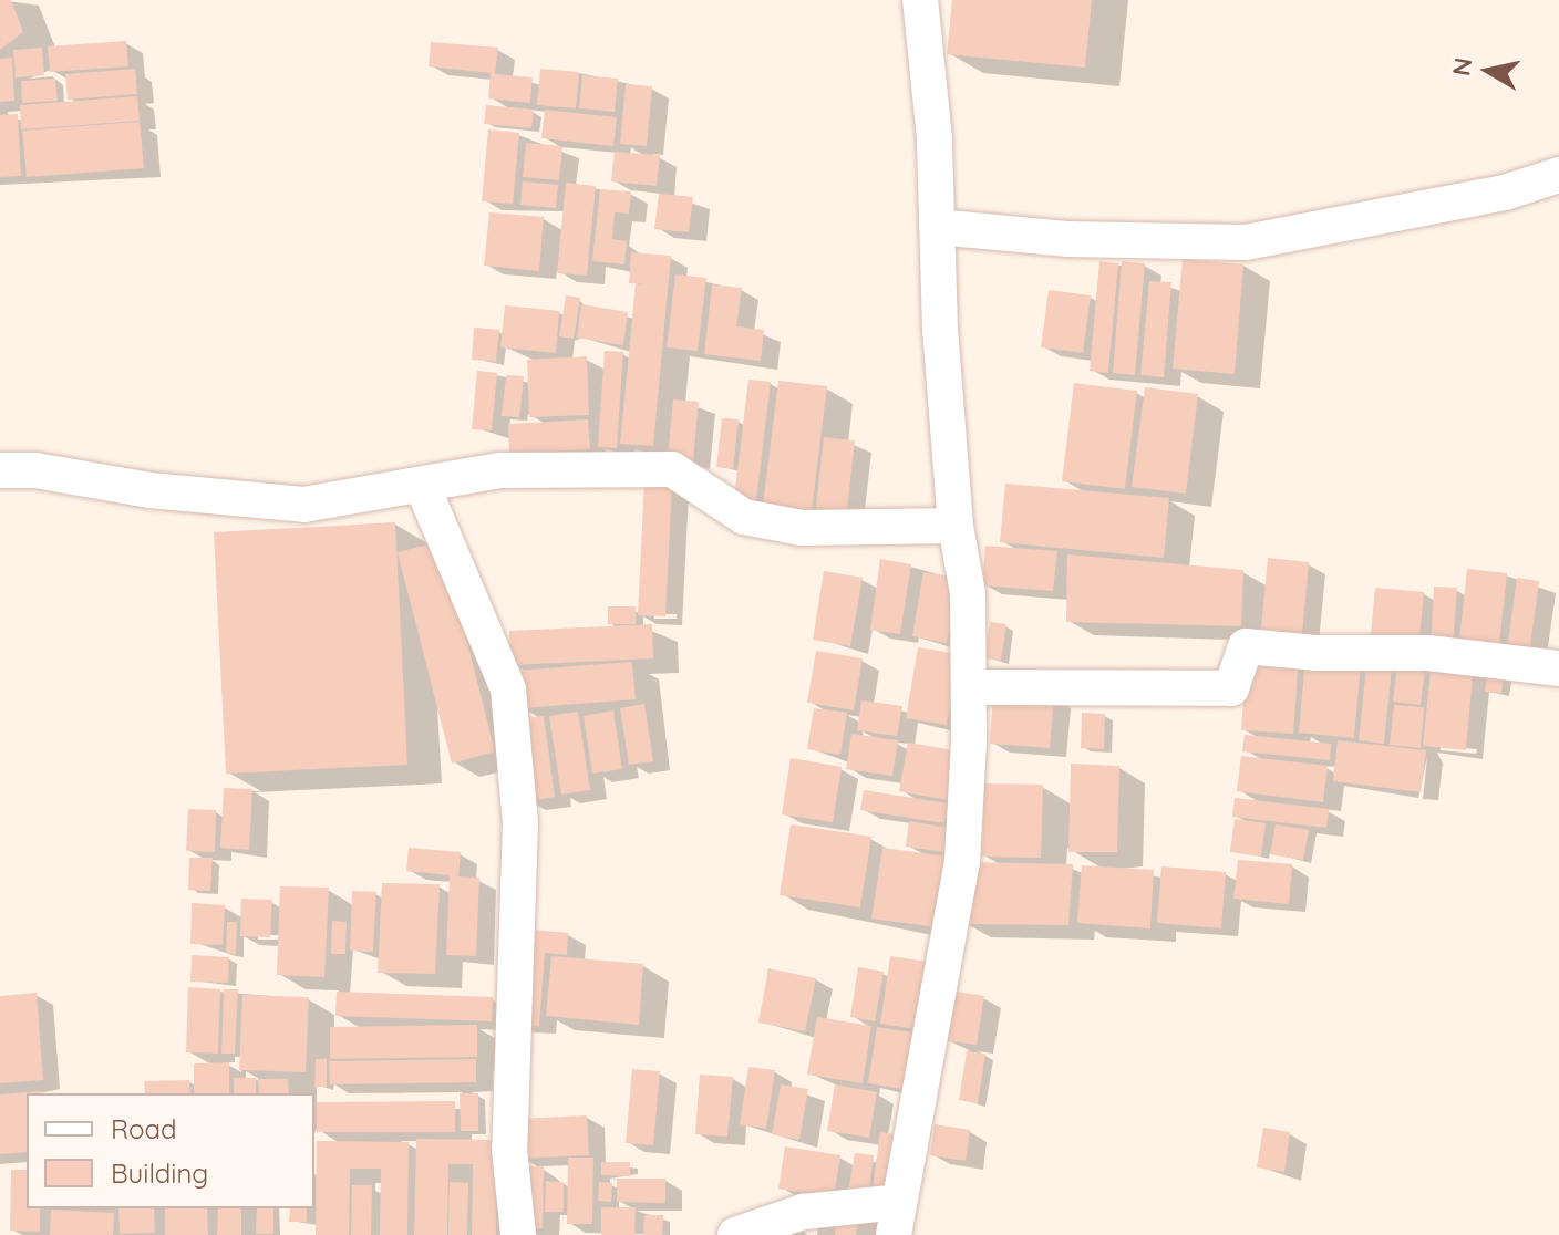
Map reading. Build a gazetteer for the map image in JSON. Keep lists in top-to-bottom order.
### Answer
{
  "legend": ["Road", "Building"],
  "north": "left"
}
